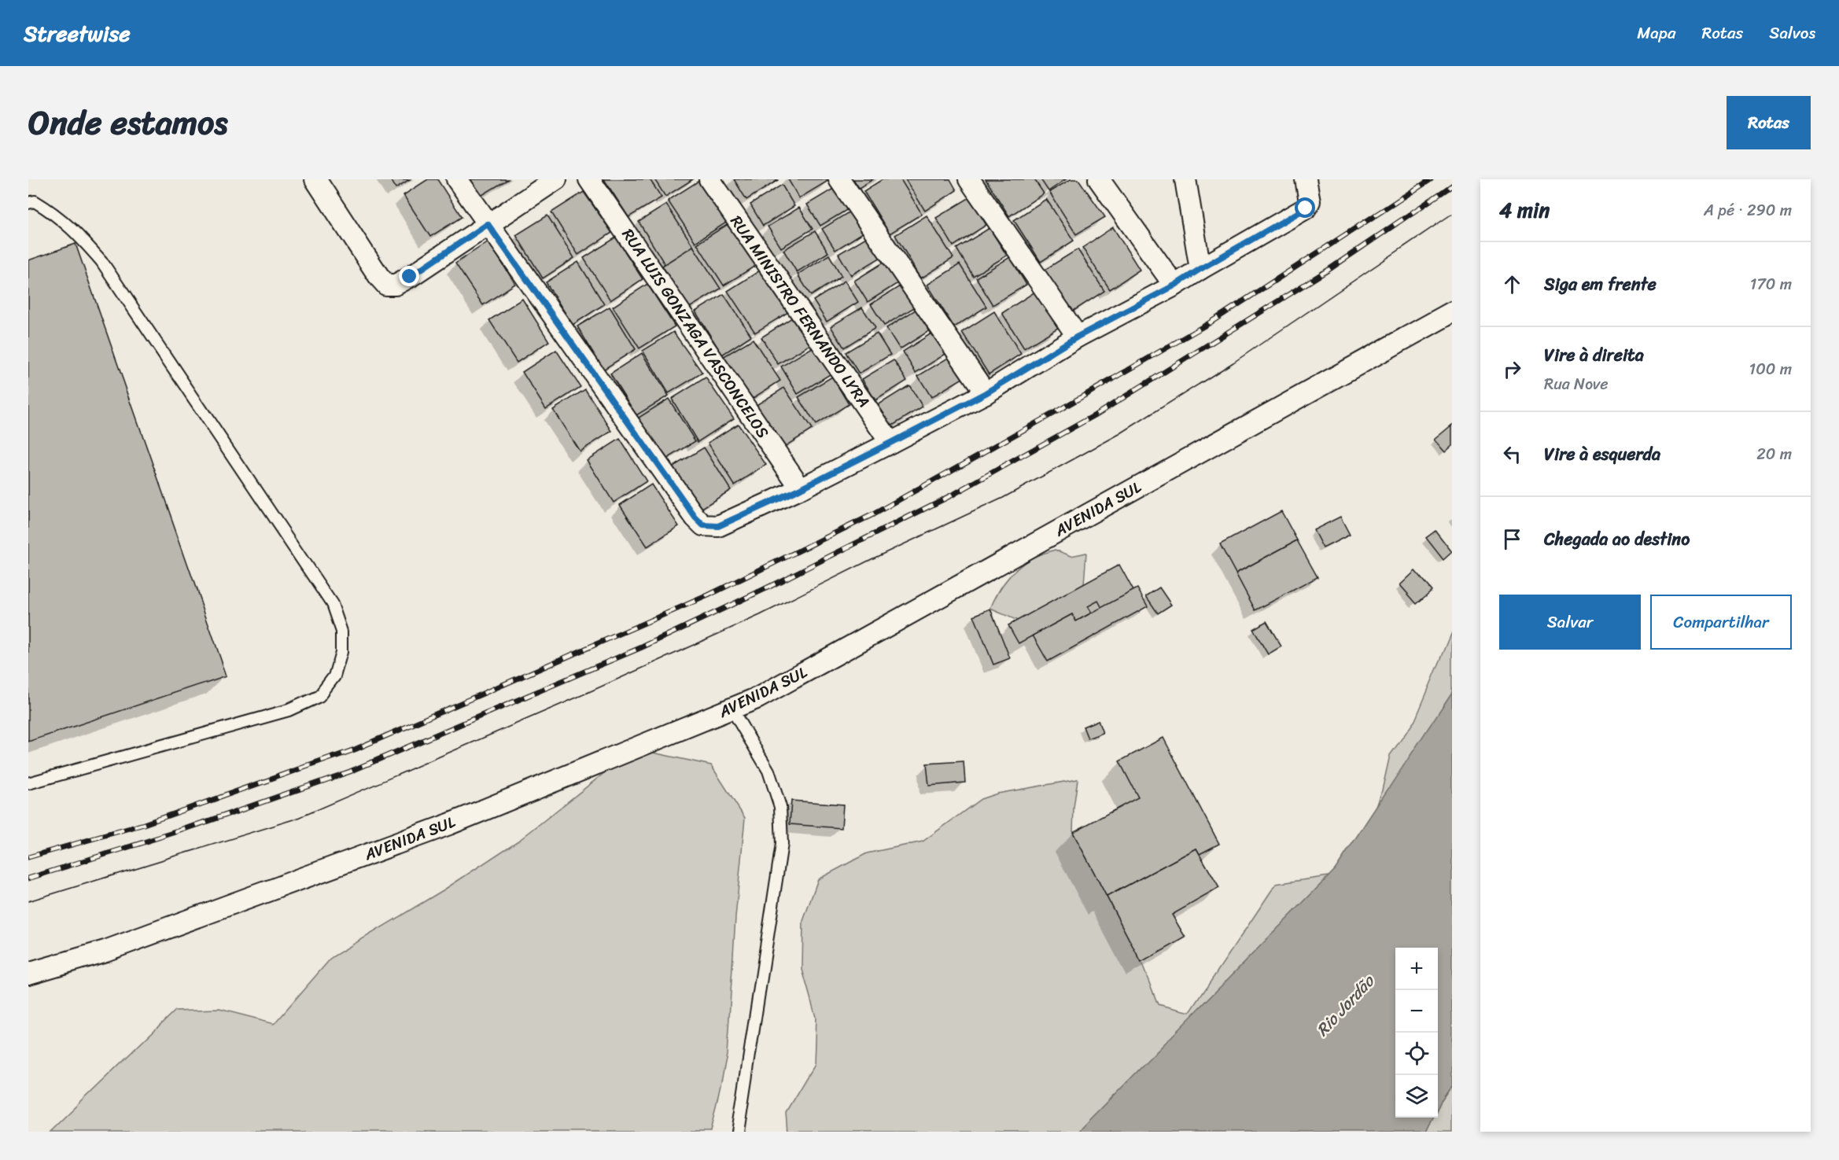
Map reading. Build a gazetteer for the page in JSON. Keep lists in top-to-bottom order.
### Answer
{
  "streets": {
    "street": ["RUA MINISTRO FERNANDO LYRA", "RUA LUIS GONZAGA VASCONCELOS", "AVENIDA SUL"]
  },
  "water": ["Rio Jordão"],
  "page": {
    "header": "Streetwise",
    "nav": ["Mapa", "Rotas", "Salvos"],
    "title": "Onde estamos",
    "buttons": [
      "Rotas",
      ["Salvar", "Compartilhar"]
    ],
    "heading": ["4 min", "A pé · 290 m"],
    "list": [
      ["Siga em frente", "170 m"],
      ["Vire à direita", "Rua Nove", "100 m"],
      ["Vire à esquerda", "20 m"],
      "Chegada ao destino"
    ],
    "map_buttons": ["+", "−"]
  }
}
